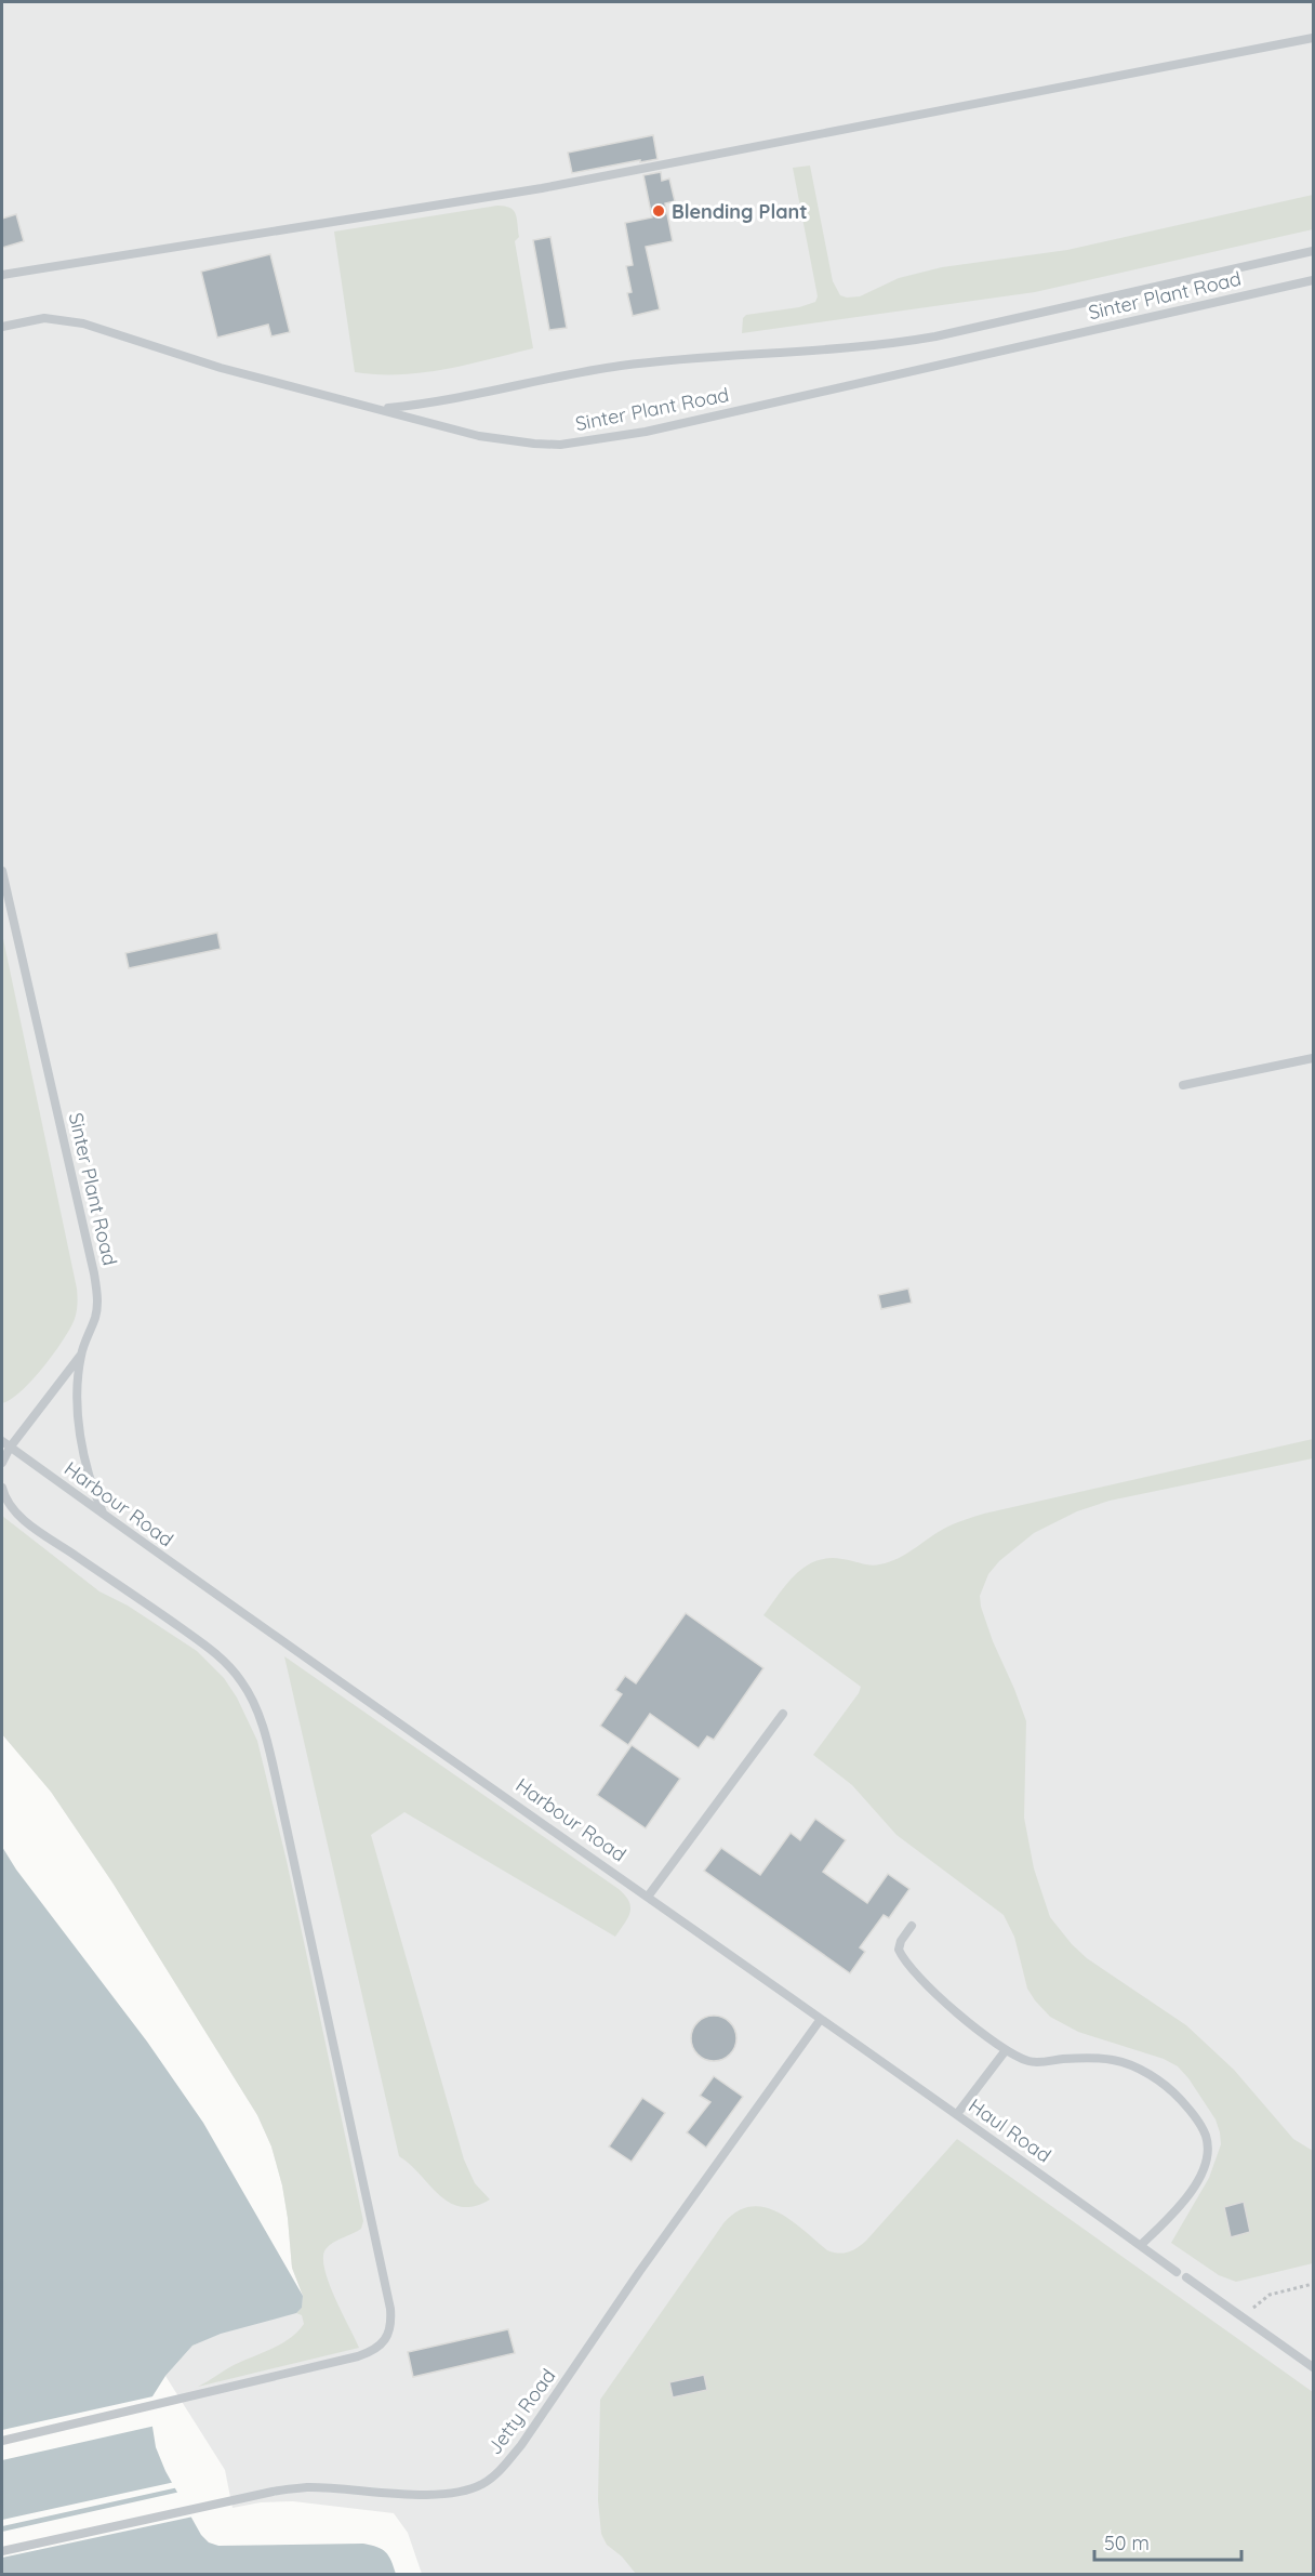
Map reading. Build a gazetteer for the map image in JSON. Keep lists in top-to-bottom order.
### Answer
{
  "streets": {
    "lane": [
      "Sinter Plant Road",
      "Harbour Road",
      "Haul Road",
      "Jetty Road"
    ]
  },
  "crossings": [
    ["Sinter Plant Road", "Harbour Road"],
    ["Harbour Road", "Haul Road"],
    ["Harbour Road", "Jetty Road"],
    ["Haul Road", "Jetty Road"]
  ],
  "places": ["Blending Plant"],
  "scale_bar": "50 m"
}
